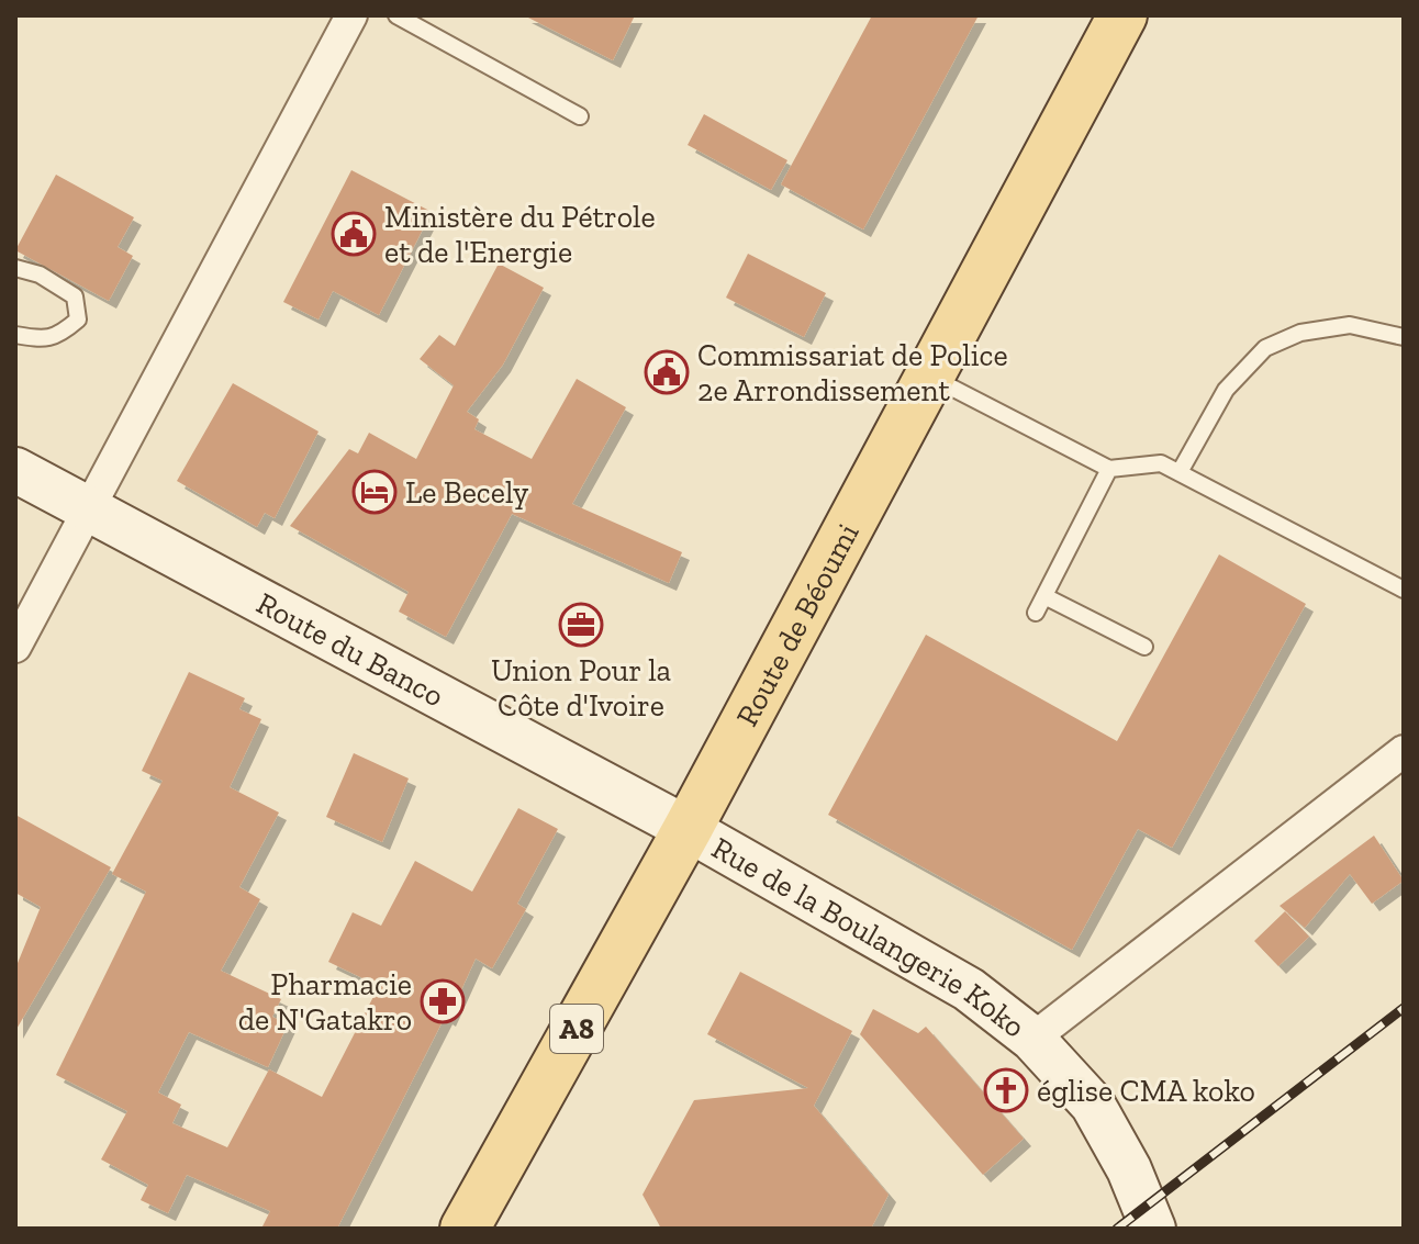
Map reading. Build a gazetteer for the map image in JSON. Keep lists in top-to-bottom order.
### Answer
{
  "streets": {
    "main road": ["Route de Béoumi", "A8"],
    "street": ["Route du Banco", "Rue de la Boulangerie Koko"]
  },
  "crossings": [
    ["Route de Béoumi", "Route du Banco"],
    ["Route de Béoumi", "Rue de la Boulangerie Koko"],
    ["Route du Banco", "Rue de la Boulangerie Koko"]
  ],
  "places": {
    "public building": ["Ministère du Pétrole et de l'Energie", "Commissariat de Police 2e Arrondissement"],
    "hotel": ["Le Becely"],
    "office": ["Union Pour la Côte d'Ivoire"],
    "pharmacy": ["Pharmacie de N'Gatakro"],
    "church": ["église CMA koko"]
  }
}
